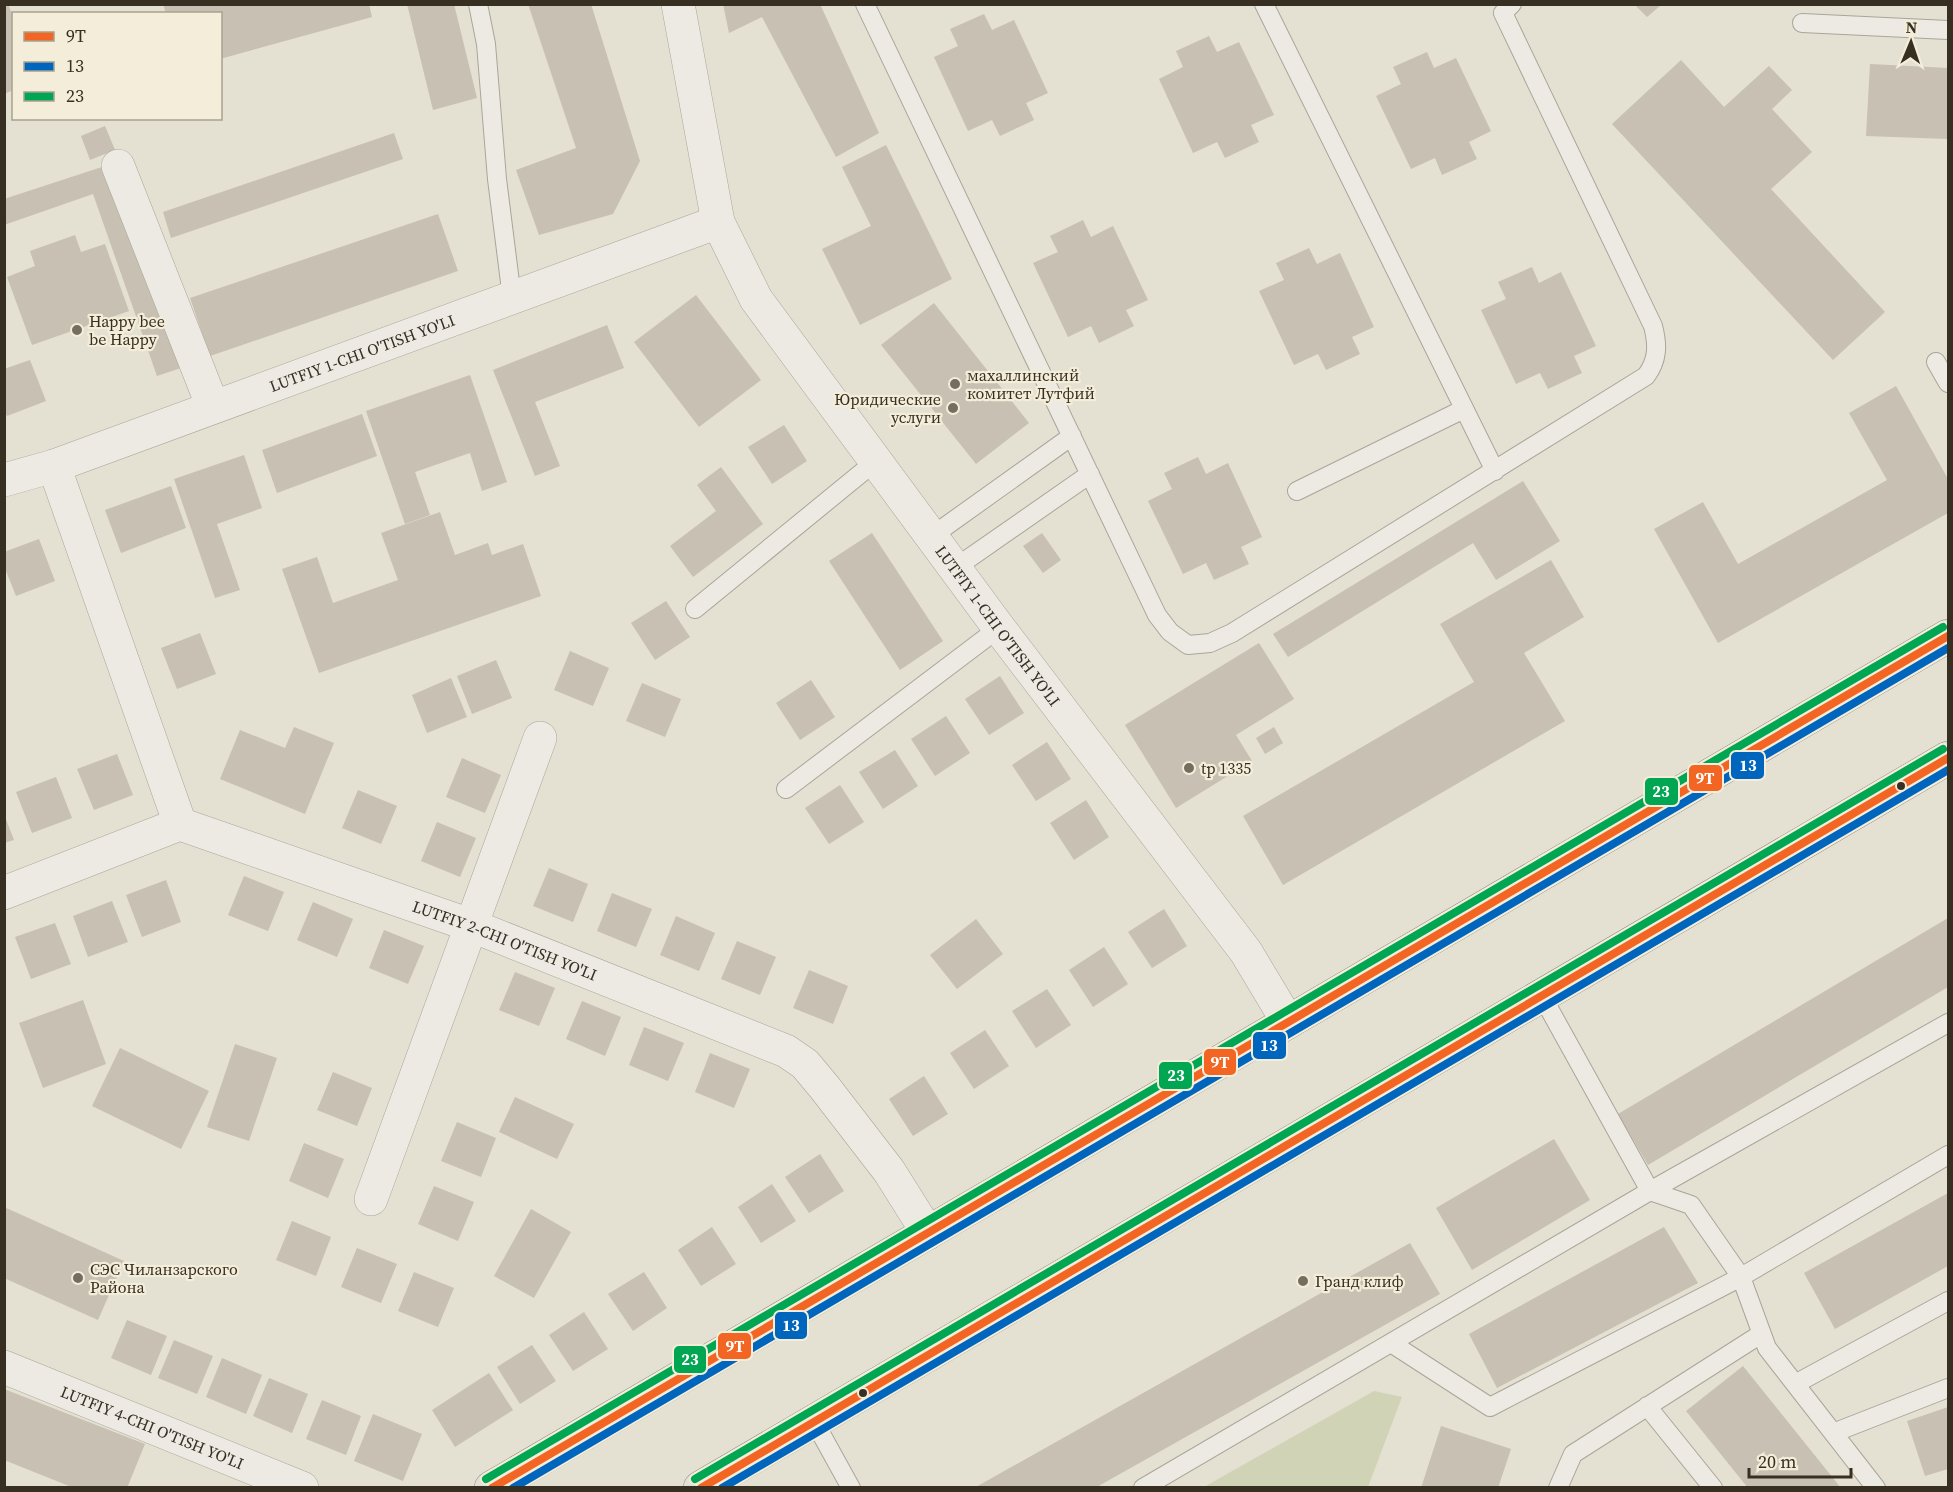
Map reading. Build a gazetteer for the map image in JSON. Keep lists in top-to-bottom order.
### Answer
{
  "streets": {
    "street": ["LUTFIY 1-CHI O'TISH YO'LI", "LUTFIY 2-CHI O'TISH YO'LI", "LUTFIY 4-CHI O'TISH YO'LI"]
  },
  "places": [
    "Happy bee be Happy",
    "махаллинский комитет Лутфий",
    "Юридические услуги",
    "tp 1335",
    "СЭС Чиланзарского Района",
    "Гранд клиф"
  ],
  "lines": ["transit line 23", "transit line 9Т", "transit line 13"],
  "legend": ["9Т", "13", "23"],
  "scale_bar": "20 m",
  "north": "top"
}
